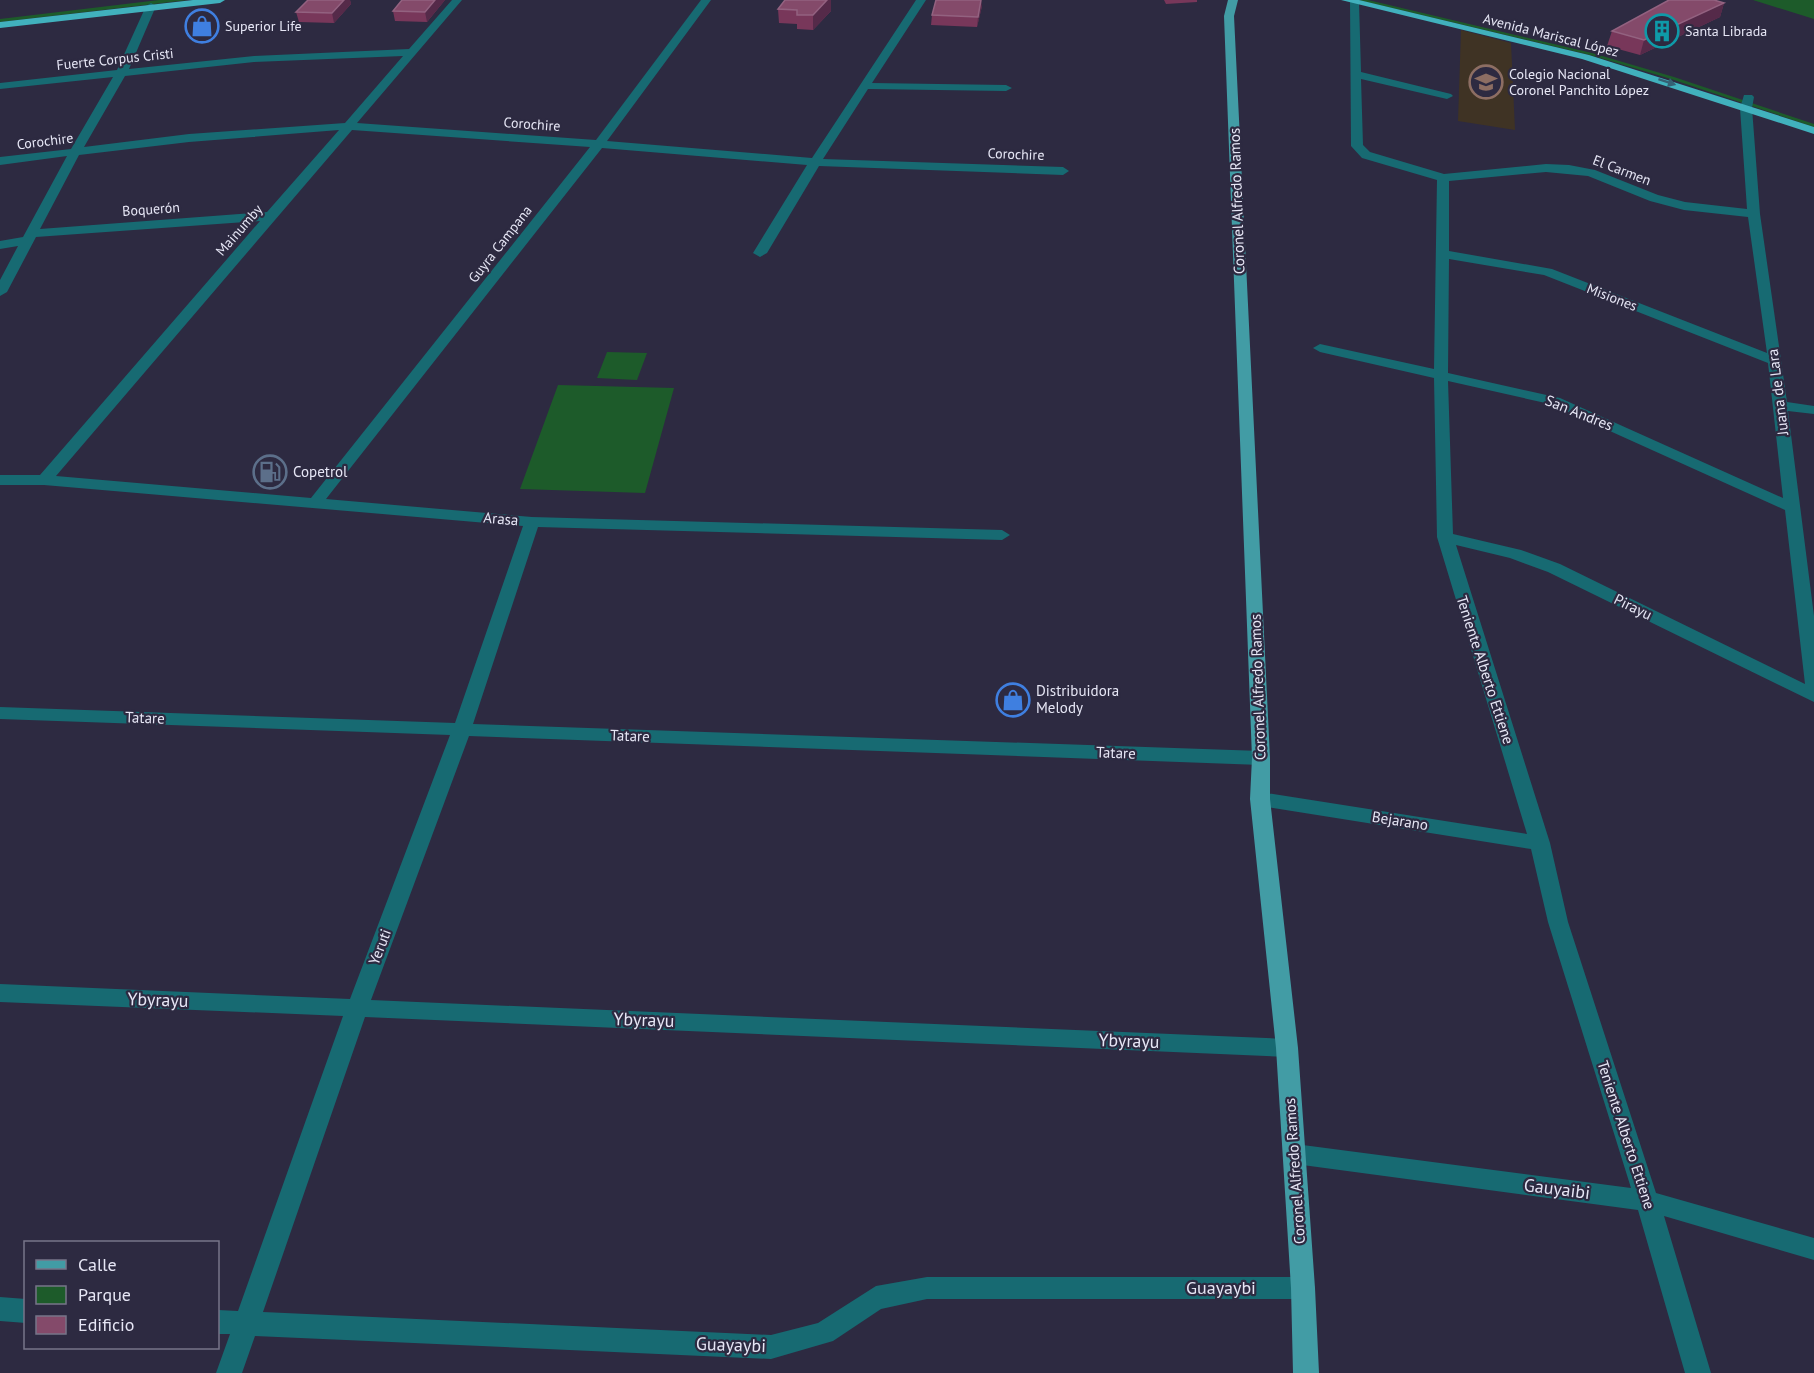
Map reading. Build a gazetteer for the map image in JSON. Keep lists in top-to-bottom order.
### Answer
{
  "streets": {
    "highway": ["Avenida Mariscal López"],
    "main road": ["Coronel Alfredo Ramos"],
    "street": [
      "Fuerte Corpus Cristi",
      "Corochire",
      "El Carmen",
      "Boquerón",
      "Mainumby",
      "Guyra Campana",
      "Misiones",
      "Juana de Lara",
      "San Andres",
      "Arasa",
      "Pirayu",
      "Teniente Alberto Ettiene",
      "Tatare",
      "Bejarano",
      "Yeruti",
      "Ybyrayu",
      "Gauyaibi",
      "Guayaybi"
    ]
  },
  "crossings": [
    ["Avenida Mariscal López", "Juana de Lara"],
    ["Fuerte Corpus Cristi", "Mainumby"],
    ["Corochire", "Mainumby"],
    ["Corochire", "Guyra Campana"],
    ["El Carmen", "Juana de Lara"],
    ["El Carmen", "Teniente Alberto Ettiene"],
    ["Coronel Alfredo Ramos", "Tatare"],
    ["Coronel Alfredo Ramos", "Bejarano"],
    ["Coronel Alfredo Ramos", "Ybyrayu"],
    ["Coronel Alfredo Ramos", "Gauyaibi"],
    ["Coronel Alfredo Ramos", "Guayaybi"],
    ["Boquerón", "Mainumby"],
    ["Mainumby", "Arasa"],
    ["Guyra Campana", "Arasa"],
    ["Misiones", "Juana de Lara"],
    ["Misiones", "Teniente Alberto Ettiene"],
    ["Juana de Lara", "San Andres"],
    ["San Andres", "Teniente Alberto Ettiene"],
    ["Arasa", "Yeruti"],
    ["Pirayu", "Teniente Alberto Ettiene"],
    ["Teniente Alberto Ettiene", "Bejarano"],
    ["Teniente Alberto Ettiene", "Gauyaibi"],
    ["Tatare", "Yeruti"],
    ["Yeruti", "Ybyrayu"],
    ["Yeruti", "Guayaybi"]
  ],
  "places": {
    "shop": ["Superior Life", "Distribuidora Melody"],
    "building": ["Santa Librada"],
    "school or university": ["Colegio Nacional Coronel Panchito López"],
    "fuel station": ["Copetrol"]
  },
  "legend": ["Calle", "Parque", "Edificio"]
}
